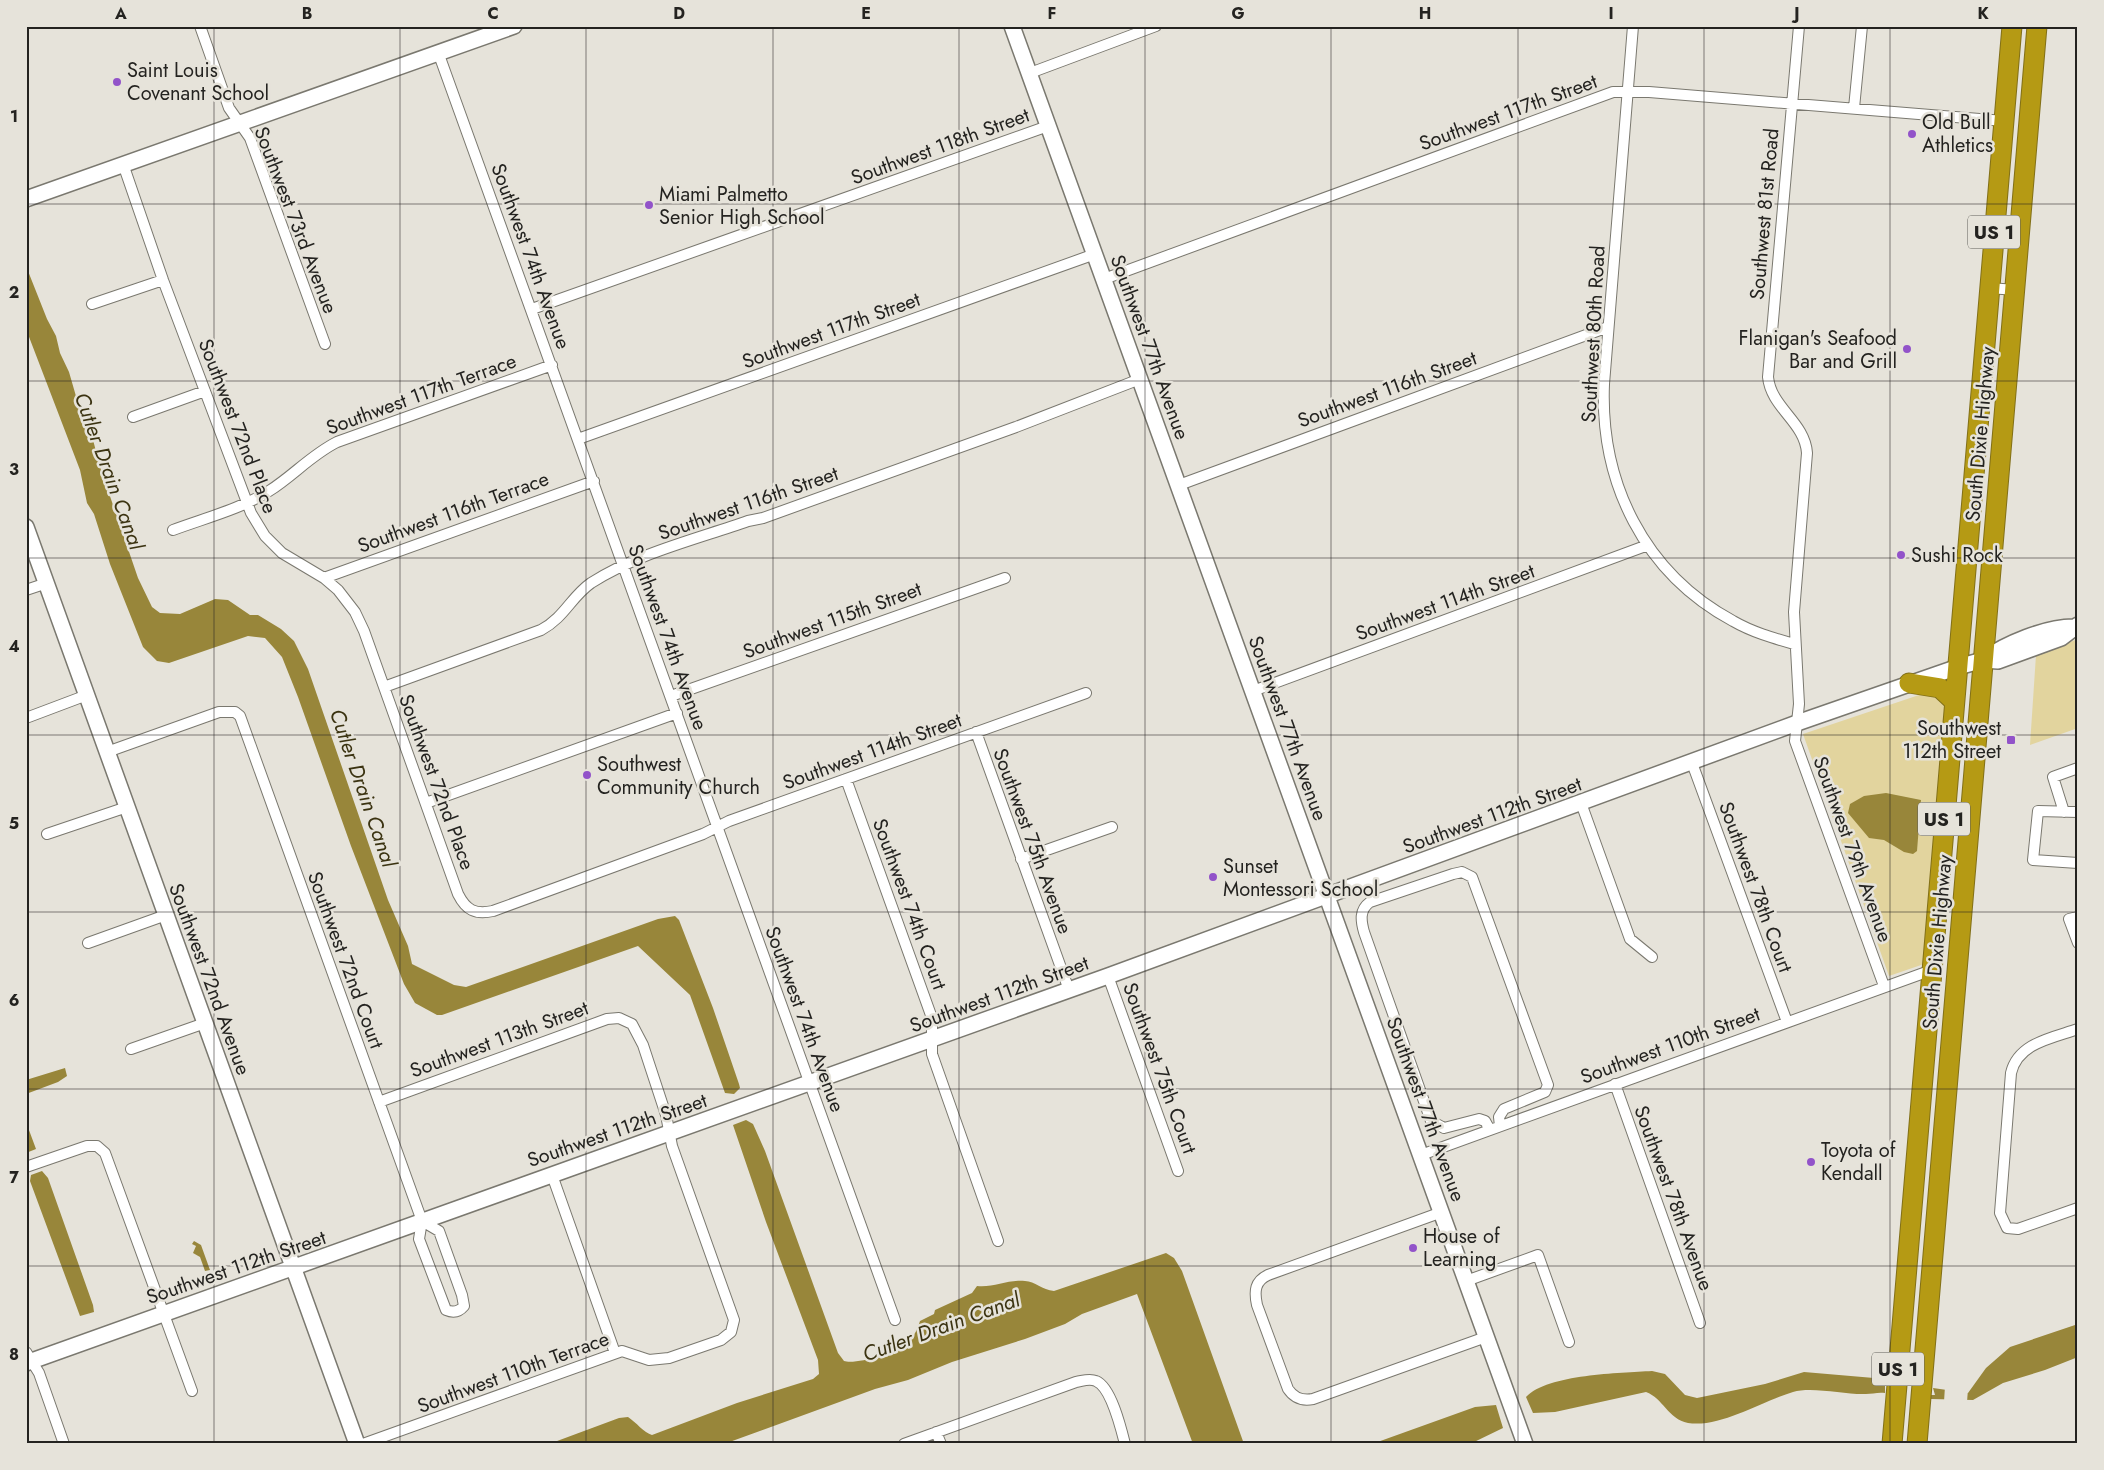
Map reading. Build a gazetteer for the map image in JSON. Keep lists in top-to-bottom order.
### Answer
{
  "streets": {
    "highway": ["US 1", "South Dixie Highway"],
    "street": [
      "Southwest 117th Street",
      "Southwest 118th Street",
      "Southwest 81st Road",
      "Southwest 73rd Avenue",
      "Southwest 74th Avenue",
      "Southwest 80th Road",
      "Southwest 77th Avenue",
      "Southwest 116th Street",
      "Southwest 117th Terrace",
      "Southwest 72nd Place",
      "Southwest 116th Terrace",
      "Southwest 114th Street",
      "Southwest 115th Street",
      "Southwest 112th Street",
      "Southwest 75th Avenue",
      "Southwest 79th Avenue",
      "Southwest 78th Court",
      "Southwest 74th Court",
      "Southwest 72nd Court",
      "Southwest 72nd Avenue",
      "Southwest 113th Street",
      "Southwest 110th Street",
      "Southwest 75th Court",
      "Southwest 78th Avenue",
      "Southwest 110th Terrace"
    ]
  },
  "crossings": [
    ["Southwest 117th Street", "Southwest 81st Road"],
    ["Southwest 117th Street", "Southwest 74th Avenue"],
    ["Southwest 117th Street", "Southwest 80th Road"],
    ["Southwest 117th Street", "Southwest 77th Avenue"],
    ["Southwest 117th Street", "South Dixie Highway"],
    ["Southwest 118th Street", "Southwest 74th Avenue"],
    ["Southwest 118th Street", "Southwest 77th Avenue"],
    ["Southwest 81st Road", "Southwest 80th Road"],
    ["Southwest 81st Road", "Southwest 112th Street"],
    ["Southwest 81st Road", "Southwest 79th Avenue"],
    ["Southwest 74th Avenue", "Southwest 116th Street"],
    ["Southwest 74th Avenue", "Southwest 117th Terrace"],
    ["Southwest 74th Avenue", "Southwest 116th Terrace"],
    ["Southwest 74th Avenue", "Southwest 114th Street"],
    ["Southwest 74th Avenue", "Southwest 115th Street"],
    ["Southwest 74th Avenue", "Southwest 112th Street"],
    ["Southwest 80th Road", "Southwest 116th Street"],
    ["Southwest 80th Road", "Southwest 114th Street"],
    ["Southwest 77th Avenue", "Southwest 116th Street"],
    ["Southwest 77th Avenue", "Southwest 114th Street"],
    ["Southwest 77th Avenue", "Southwest 112th Street"],
    ["Southwest 77th Avenue", "Southwest 110th Street"],
    ["Southwest 116th Street", "Southwest 72nd Place"],
    ["Southwest 117th Terrace", "Southwest 72nd Place"],
    ["Southwest 72nd Place", "Southwest 116th Terrace"],
    ["Southwest 72nd Place", "Southwest 114th Street"],
    ["South Dixie Highway", "Southwest 112th Street"],
    ["South Dixie Highway", "Southwest 110th Street"],
    ["Southwest 114th Street", "Southwest 75th Avenue"],
    ["Southwest 114th Street", "Southwest 74th Court"],
    ["Southwest 112th Street", "Southwest 75th Avenue"],
    ["Southwest 112th Street", "Southwest 79th Avenue"],
    ["Southwest 112th Street", "Southwest 78th Court"],
    ["Southwest 112th Street", "Southwest 74th Court"],
    ["Southwest 112th Street", "Southwest 72nd Court"],
    ["Southwest 112th Street", "Southwest 72nd Avenue"],
    ["Southwest 112th Street", "Southwest 113th Street"],
    ["Southwest 112th Street", "Southwest 75th Court"],
    ["Southwest 112th Street", "Southwest 110th Terrace"],
    ["Southwest 79th Avenue", "Southwest 110th Street"],
    ["Southwest 78th Court", "Southwest 110th Street"],
    ["Southwest 72nd Court", "Southwest 72nd Avenue"],
    ["Southwest 72nd Court", "Southwest 113th Street"],
    ["Southwest 113th Street", "Southwest 110th Terrace"],
    ["Southwest 110th Street", "Southwest 78th Avenue"]
  ],
  "water": ["Cutler Drain Canal"],
  "places": {
    "other": [
      "Saint Louis Covenant School",
      "Old Bull Athletics",
      "Miami Palmetto Senior High School",
      "Flanigan's Seafood Bar and Grill",
      "Sushi Rock",
      "Southwest Community Church",
      "Sunset Montessori School",
      "Toyota of Kendall",
      "House of Learning"
    ],
    "transit": ["Southwest 112th Street"]
  },
  "grid": {
    "columns": [
      "A",
      "B",
      "C",
      "D",
      "E",
      "F",
      "G",
      "H",
      "I",
      "J",
      "K"
    ],
    "rows": [
      "1",
      "2",
      "3",
      "4",
      "5",
      "6",
      "7",
      "8"
    ]
  }
}
